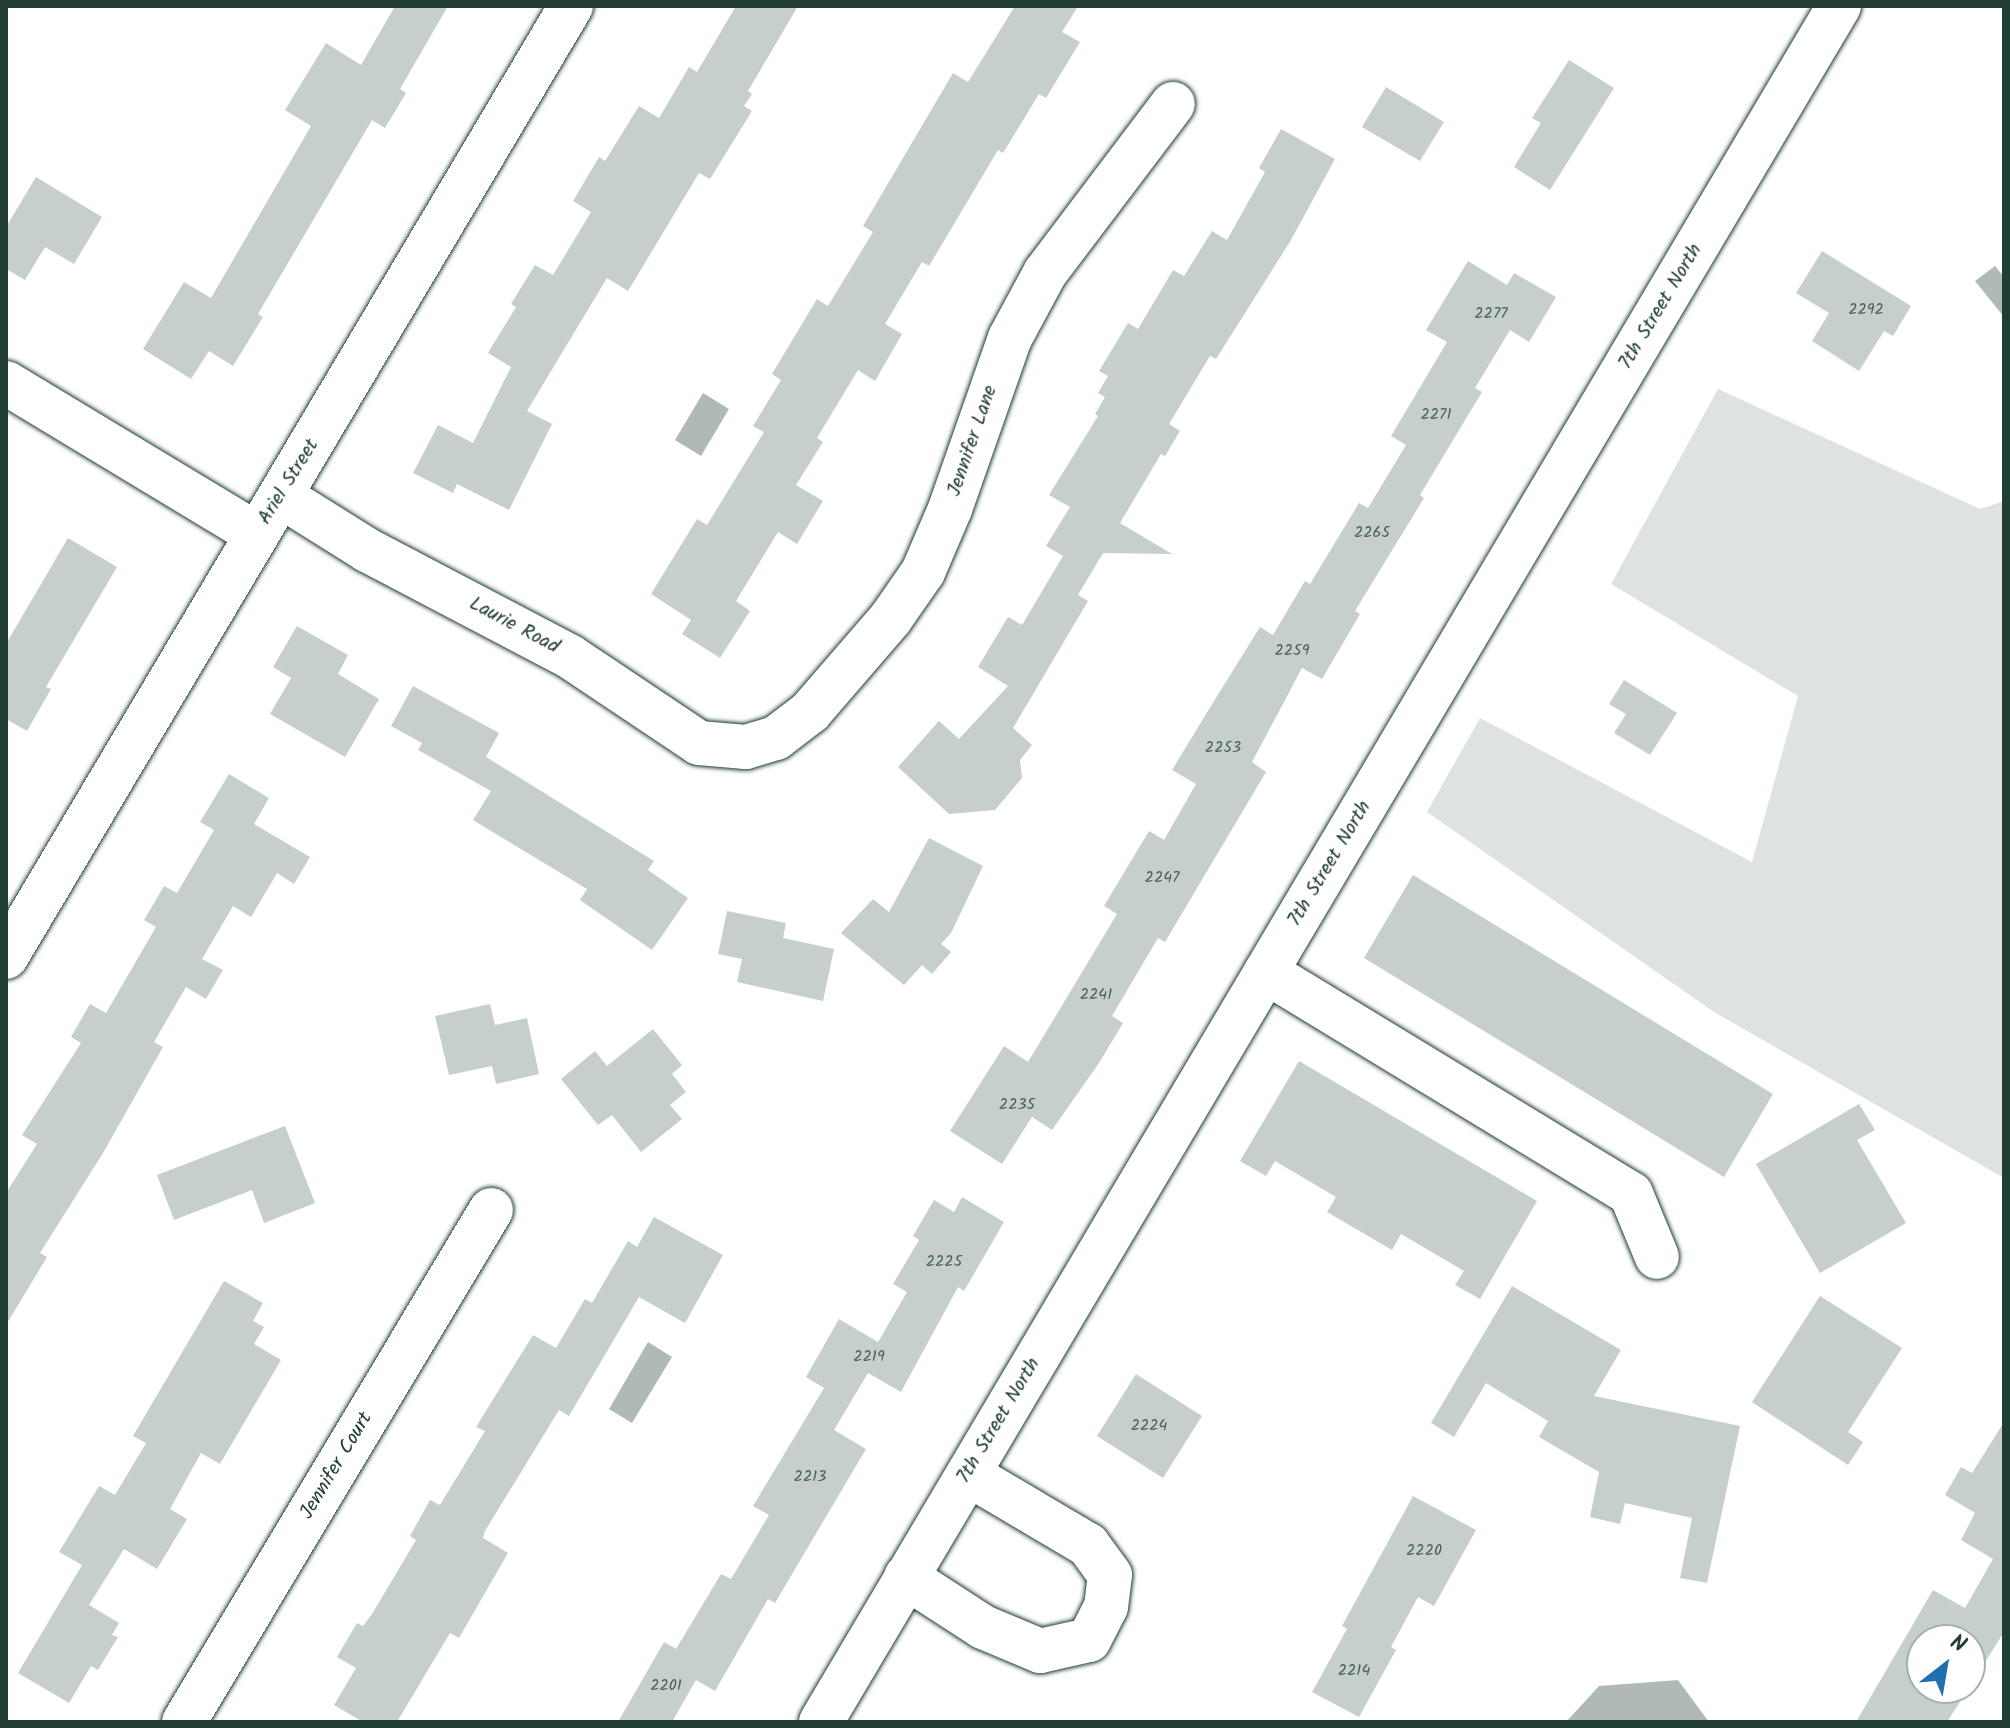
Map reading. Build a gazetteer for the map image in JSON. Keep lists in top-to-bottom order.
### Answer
{
  "streets": {
    "street": [
      "7th Street North",
      "Jennifer Lane",
      "Ariel Street",
      "Laurie Road",
      "Jennifer Court"
    ]
  },
  "crossings": [
    ["Jennifer Lane", "Laurie Road"],
    ["Ariel Street", "Laurie Road"]
  ],
  "house_numbers": [
    "2292",
    "2277",
    "2271",
    "2265",
    "2259",
    "2253",
    "2247",
    "2241",
    "2235",
    "2225",
    "2219",
    "2224",
    "2213",
    "2220",
    "2214",
    "2201"
  ],
  "north": "top right"
}
